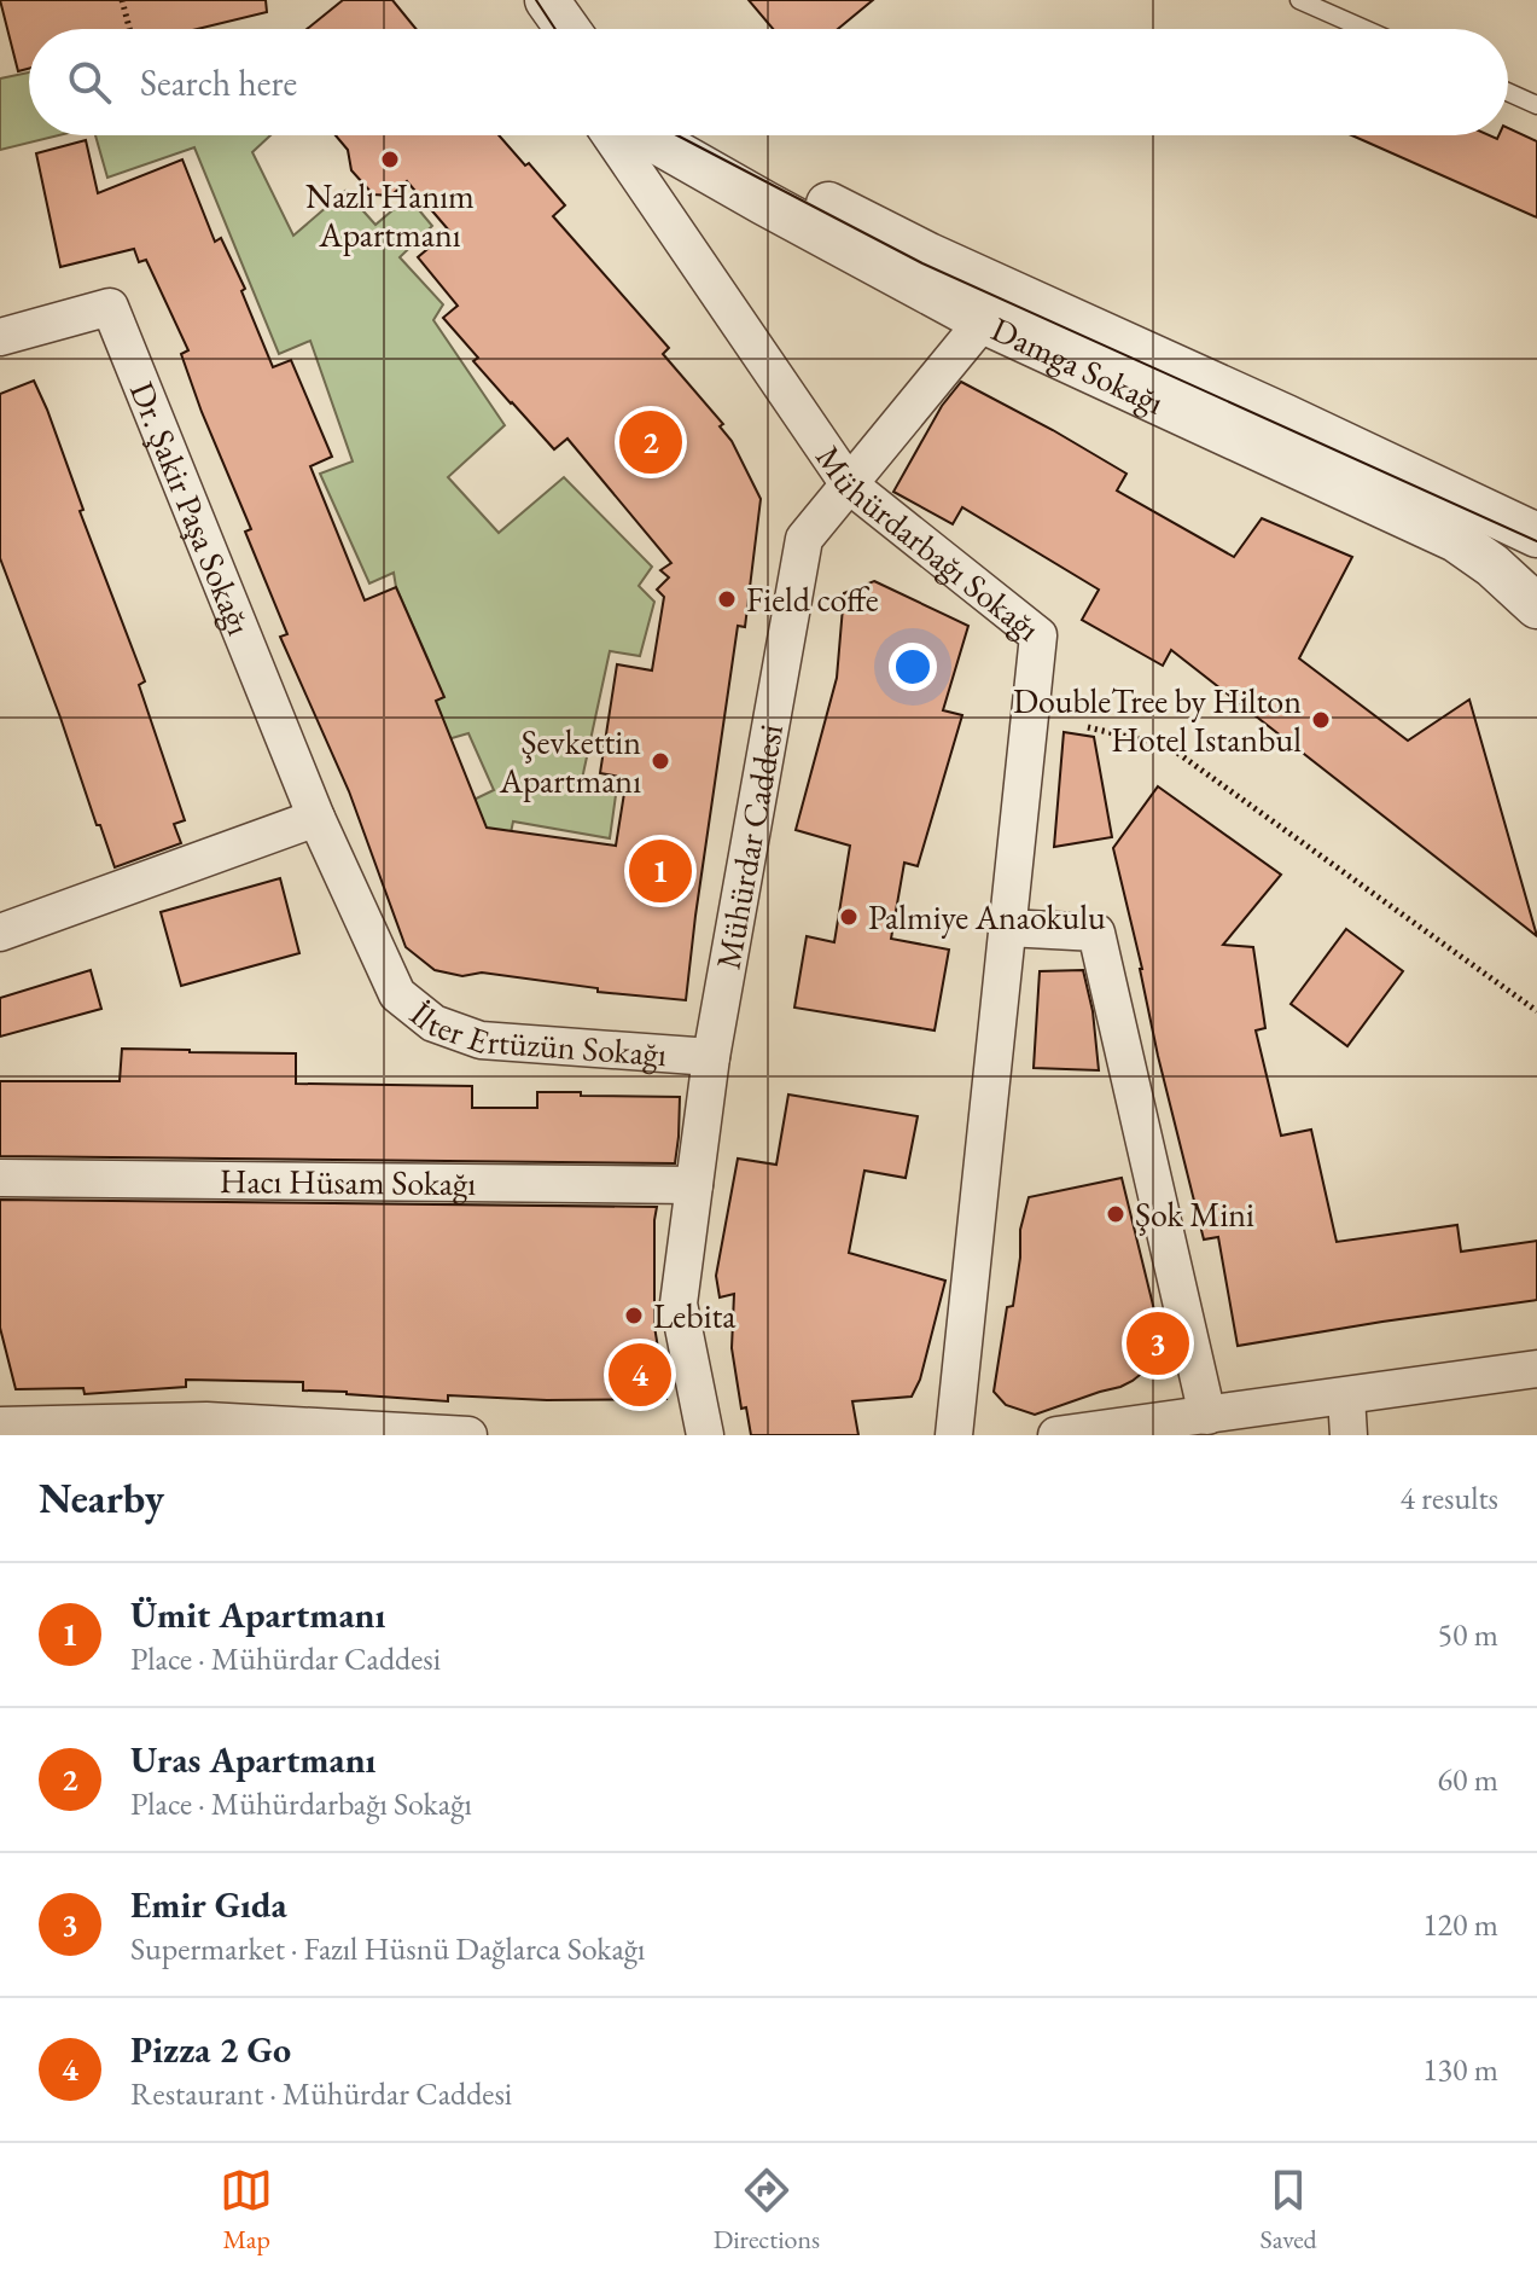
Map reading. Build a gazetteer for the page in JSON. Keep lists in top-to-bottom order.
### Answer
{
  "streets": {
    "street": [
      "Damga Sokağı",
      "Dr. Şakir Paşa Sokağı",
      "Mühürdarbağı Sokağı",
      "Mühürdar Caddesi",
      "İlter Ertüzün Sokağı",
      "Hacı Hüsam Sokağı"
    ]
  },
  "crossings": [
    ["Damga Sokağı", "Mühürdar Caddesi"],
    ["Dr. Şakir Paşa Sokağı", "İlter Ertüzün Sokağı"],
    ["Mühürdarbağı Sokağı", "Mühürdar Caddesi"],
    ["Mühürdar Caddesi", "İlter Ertüzün Sokağı"],
    ["Mühürdar Caddesi", "Hacı Hüsam Sokağı"]
  ],
  "places": [
    "Nazlı Hanım Apartmanı",
    "Field coffe",
    "DoubleTree by Hilton Hotel Istanbul",
    "Şevkettin Apartmanı",
    "Palmiye Anaokulu",
    "Şok Mini",
    "Lebita"
  ],
  "page": {
    "search": "Search here",
    "pins": [
      "2",
      "1",
      "3",
      "4"
    ],
    "heading": ["Nearby", "4 results"],
    "list": [
      {
        "mark": "1",
        "name": "Ümit Apartmanı",
        "note": "Place · Mühürdar Caddesi",
        "value": "50 m"
      },
      {
        "mark": "2",
        "name": "Uras Apartmanı",
        "note": "Place · Mühürdarbağı Sokağı",
        "value": "60 m"
      },
      {
        "mark": "3",
        "name": "Emir Gıda",
        "note": "Supermarket · Fazıl Hüsnü Dağlarca Sokağı",
        "value": "120 m"
      },
      {
        "mark": "4",
        "name": "Pizza 2 Go",
        "note": "Restaurant · Mühürdar Caddesi",
        "value": "130 m"
      }
    ],
    "nav": ["Map", "Directions", "Saved"]
  }
}
